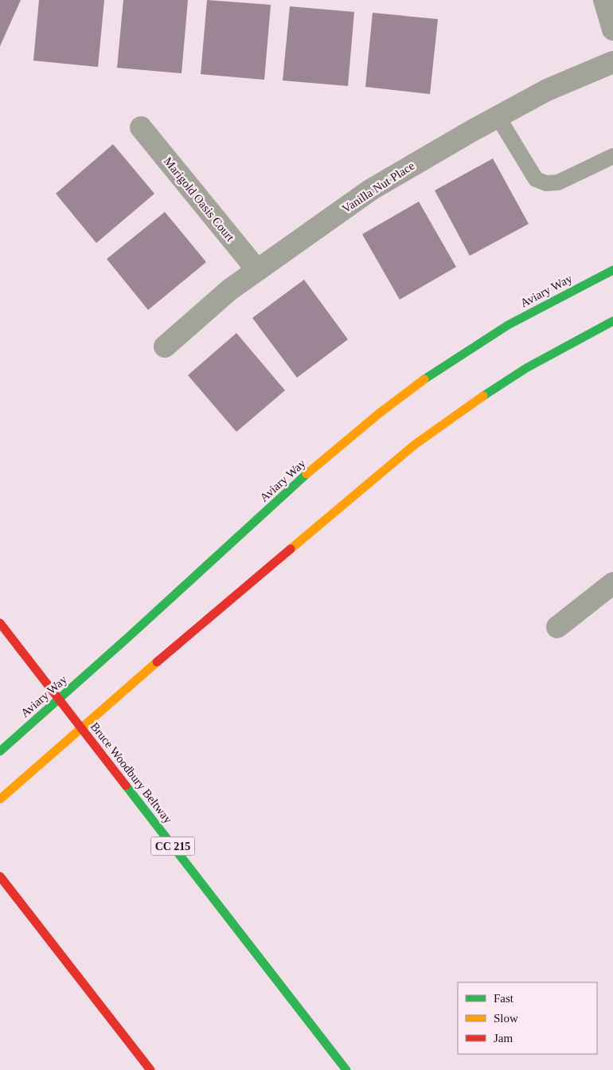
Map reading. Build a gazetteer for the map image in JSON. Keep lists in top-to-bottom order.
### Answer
{
  "streets": {
    "main road": ["Aviary Way", "Bruce Woodbury Beltway", "CC 215"],
    "street": ["Vanilla Nut Place", "Marigold Oasis Court"]
  },
  "crossings": [
    ["Vanilla Nut Place", "Marigold Oasis Court"]
  ],
  "legend": ["Fast", "Slow", "Jam"]
}
